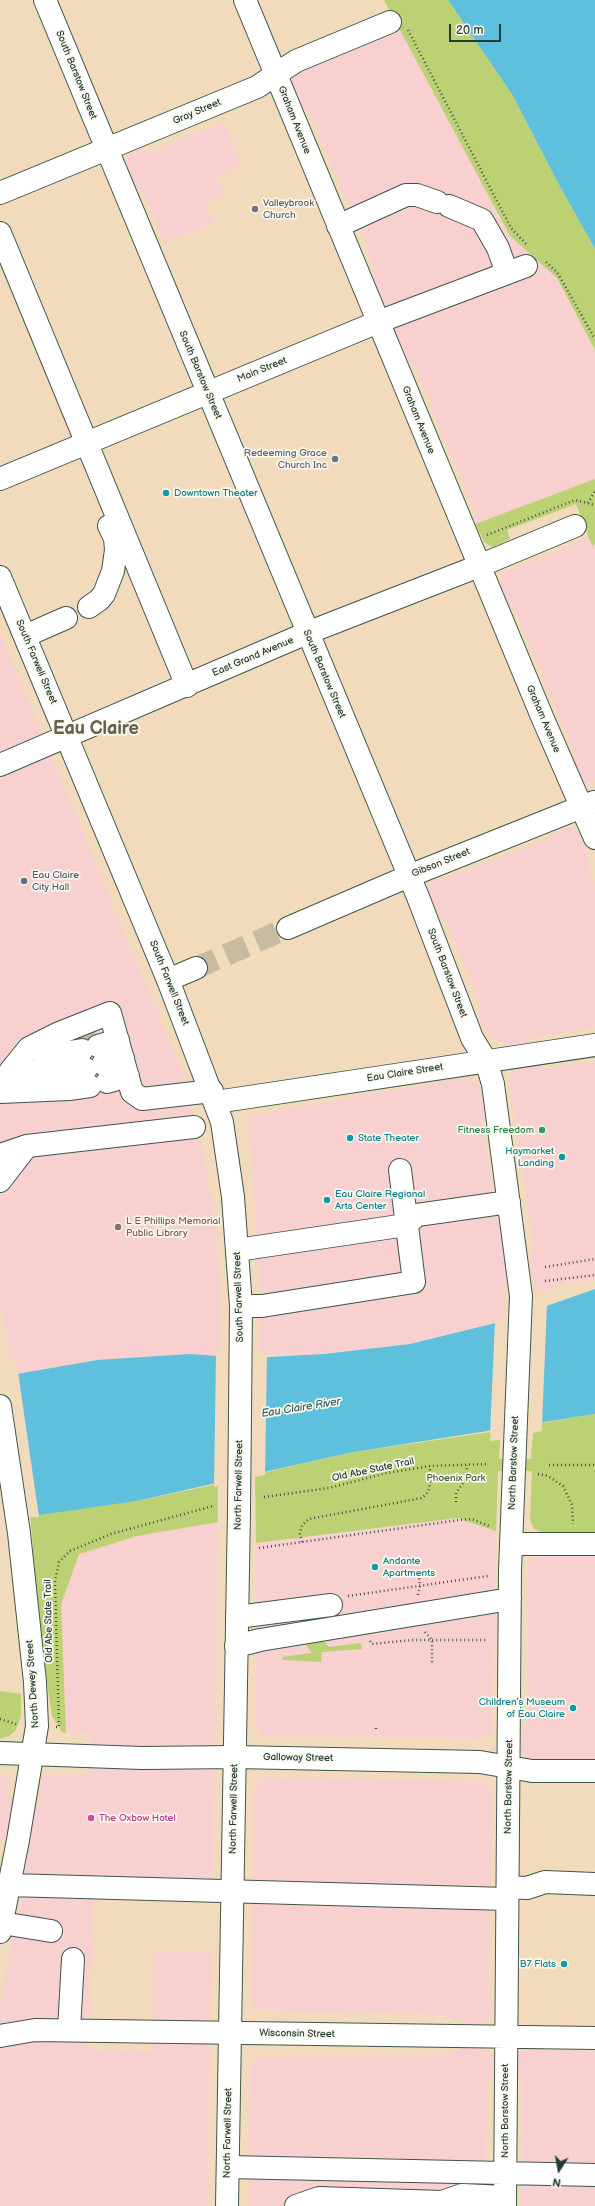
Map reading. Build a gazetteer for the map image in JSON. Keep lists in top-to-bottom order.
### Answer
{
  "streets": {
    "street": [
      "South Barstow Street",
      "Gray Street",
      "Graham Avenue",
      "Main Street",
      "East Grand Avenue",
      "South Farwell Street",
      "Gibson Street",
      "Eau Claire Street",
      "North Barstow Street",
      "North Farwell Street",
      "North Dewey Street",
      "Galloway Street",
      "Wisconsin Street"
    ],
    "path": ["Old Abe State Trail"]
  },
  "crossings": [
    ["South Barstow Street", "Gray Street"],
    ["South Barstow Street", "Main Street"],
    ["South Barstow Street", "East Grand Avenue"],
    ["South Barstow Street", "Gibson Street"],
    ["South Barstow Street", "Eau Claire Street"],
    ["South Barstow Street", "North Barstow Street"],
    ["Gray Street", "Graham Avenue"],
    ["Graham Avenue", "Main Street"],
    ["Graham Avenue", "East Grand Avenue"],
    ["Graham Avenue", "Gibson Street"],
    ["East Grand Avenue", "South Farwell Street"],
    ["South Farwell Street", "Eau Claire Street"],
    ["South Farwell Street", "North Farwell Street"],
    ["North Barstow Street", "Galloway Street"],
    ["North Barstow Street", "Wisconsin Street"],
    ["North Farwell Street", "Galloway Street"],
    ["North Farwell Street", "Wisconsin Street"],
    ["North Dewey Street", "Galloway Street"]
  ],
  "districts": ["Eau Claire"],
  "water": ["Eau Claire River"],
  "parks": ["Phoenix Park"],
  "places": [
    "Valleybrook Church",
    "Redeeming Grace Church Inc",
    "Downtown Theater",
    "Eau Claire City Hall",
    "Fitness Freedom",
    "State Theater",
    "Haymarket Landing",
    "Eau Claire Regional Arts Center",
    "L E Phillips Memorial Public Library",
    "Andante Apartments",
    "Children’s Museum of Eau Claire",
    "The Oxbow Hotel",
    "B7 Flats"
  ],
  "scale_bar": "20 m",
  "north": "bottom"
}
